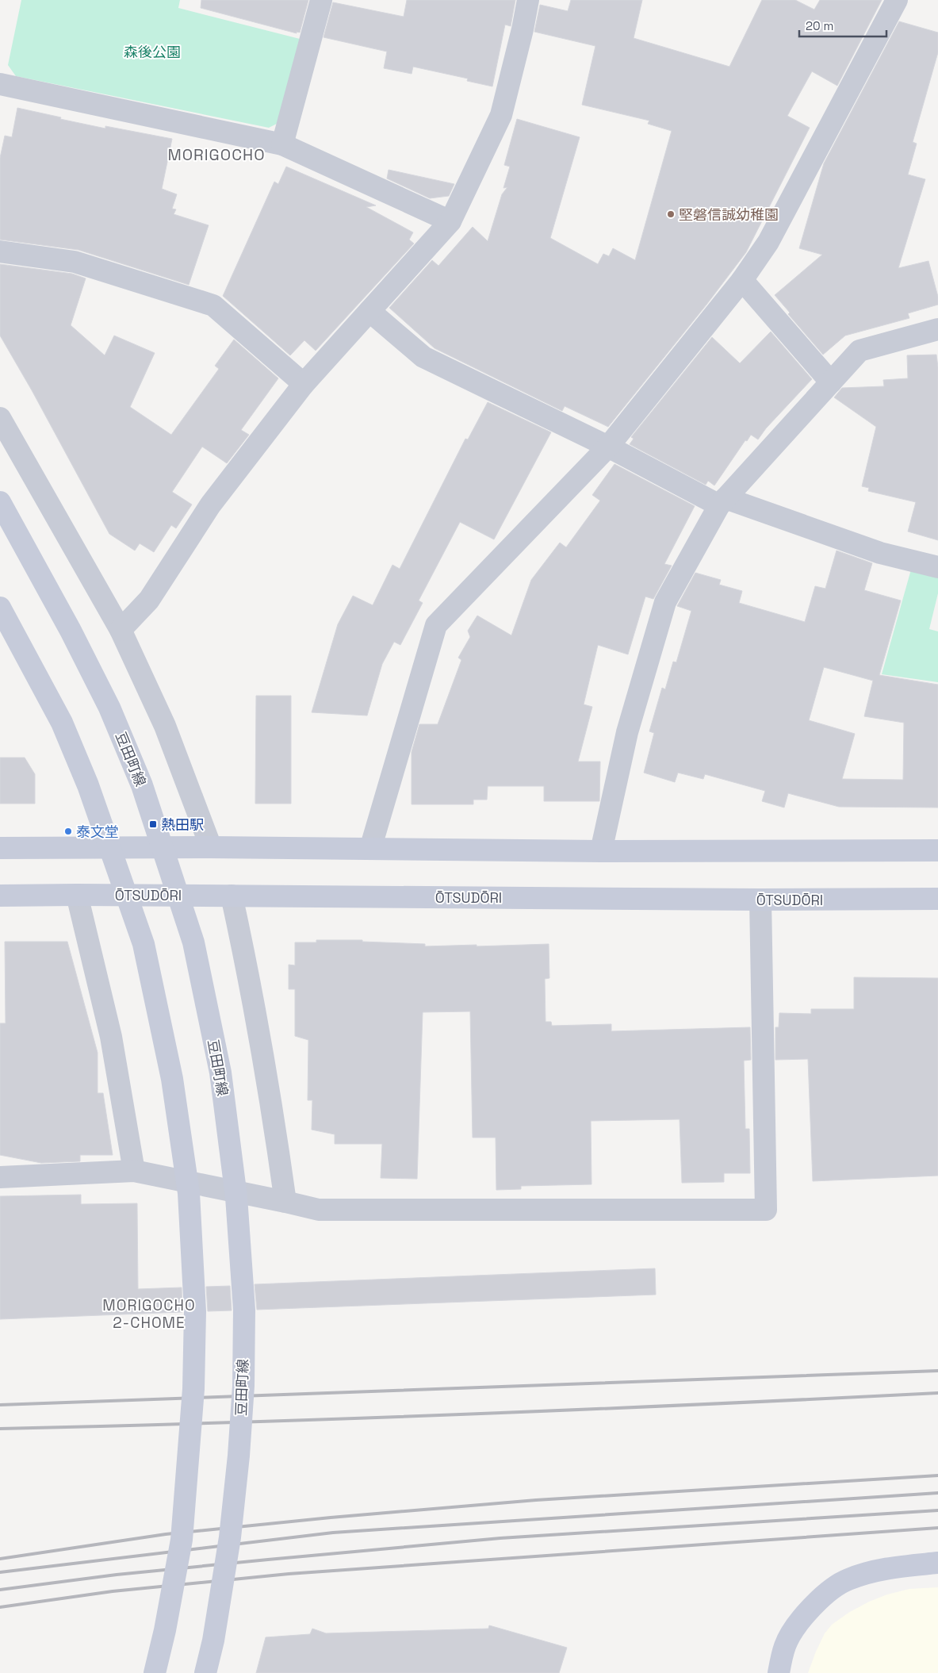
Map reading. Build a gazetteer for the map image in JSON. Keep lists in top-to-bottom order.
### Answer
{
  "streets": {
    "street": ["豆田町線", "ŌTSUDŌRI"]
  },
  "districts": ["MORIGOCHO", "MORIGOCHO 2-CHOME"],
  "parks": ["森後公園"],
  "places": {
    "other": ["堅磐信誠幼稚園", "泰文堂"],
    "transit": ["熱田駅"]
  },
  "scale_bar": "20 m"
}
